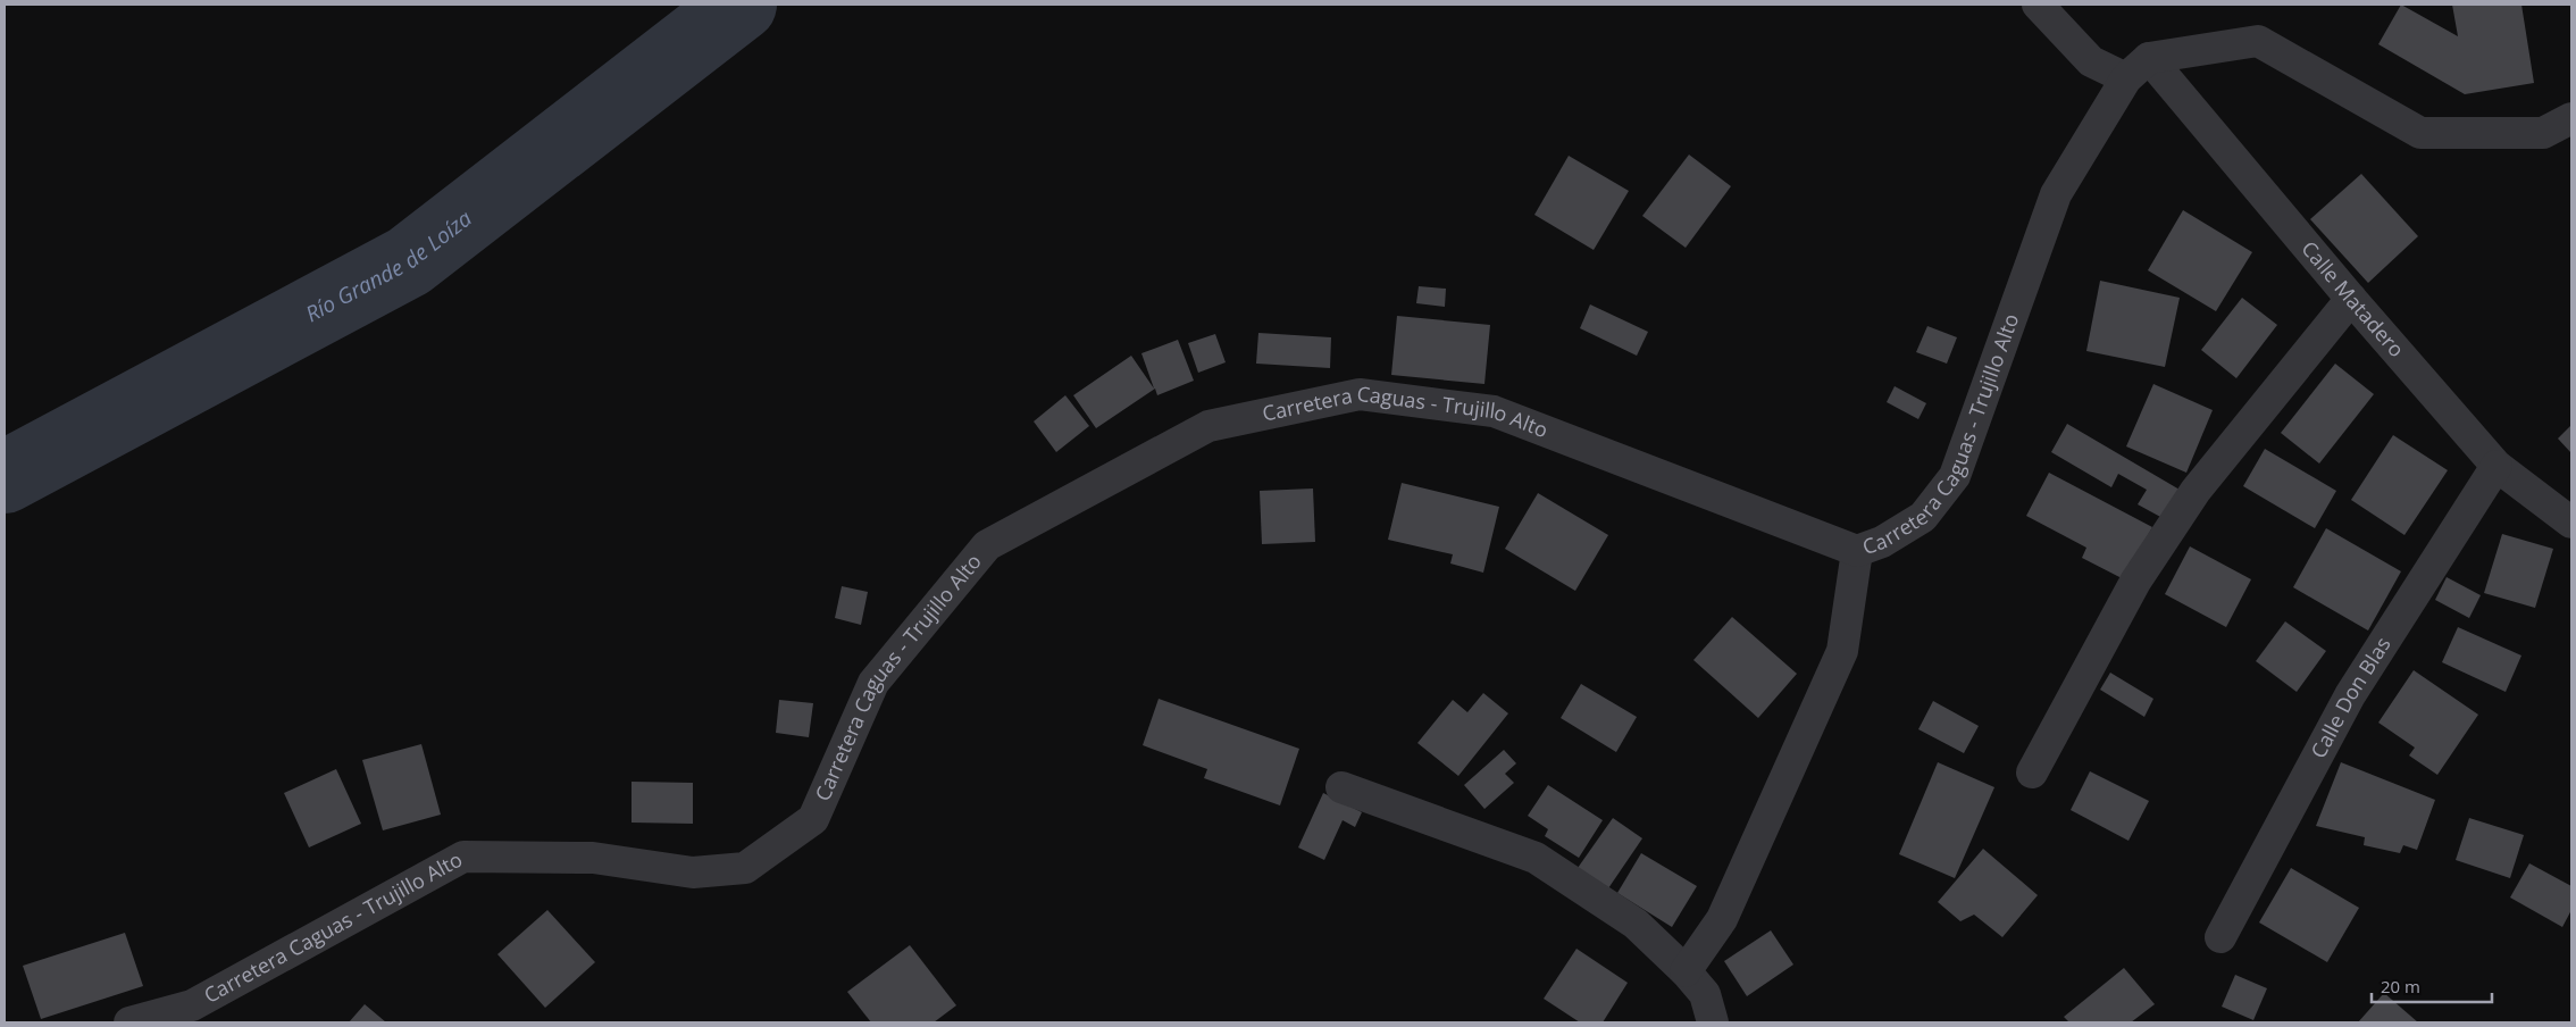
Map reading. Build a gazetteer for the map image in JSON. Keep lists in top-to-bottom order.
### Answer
{
  "streets": {
    "street": ["Calle Matadero", "Carretera Caguas - Trujillo Alto", "Calle Don Blas"]
  },
  "crossings": [
    ["Calle Matadero", "Carretera Caguas - Trujillo Alto"],
    ["Calle Matadero", "Calle Don Blas"]
  ],
  "water": ["Río Grande de Loíza"],
  "scale_bar": "20 m"
}
